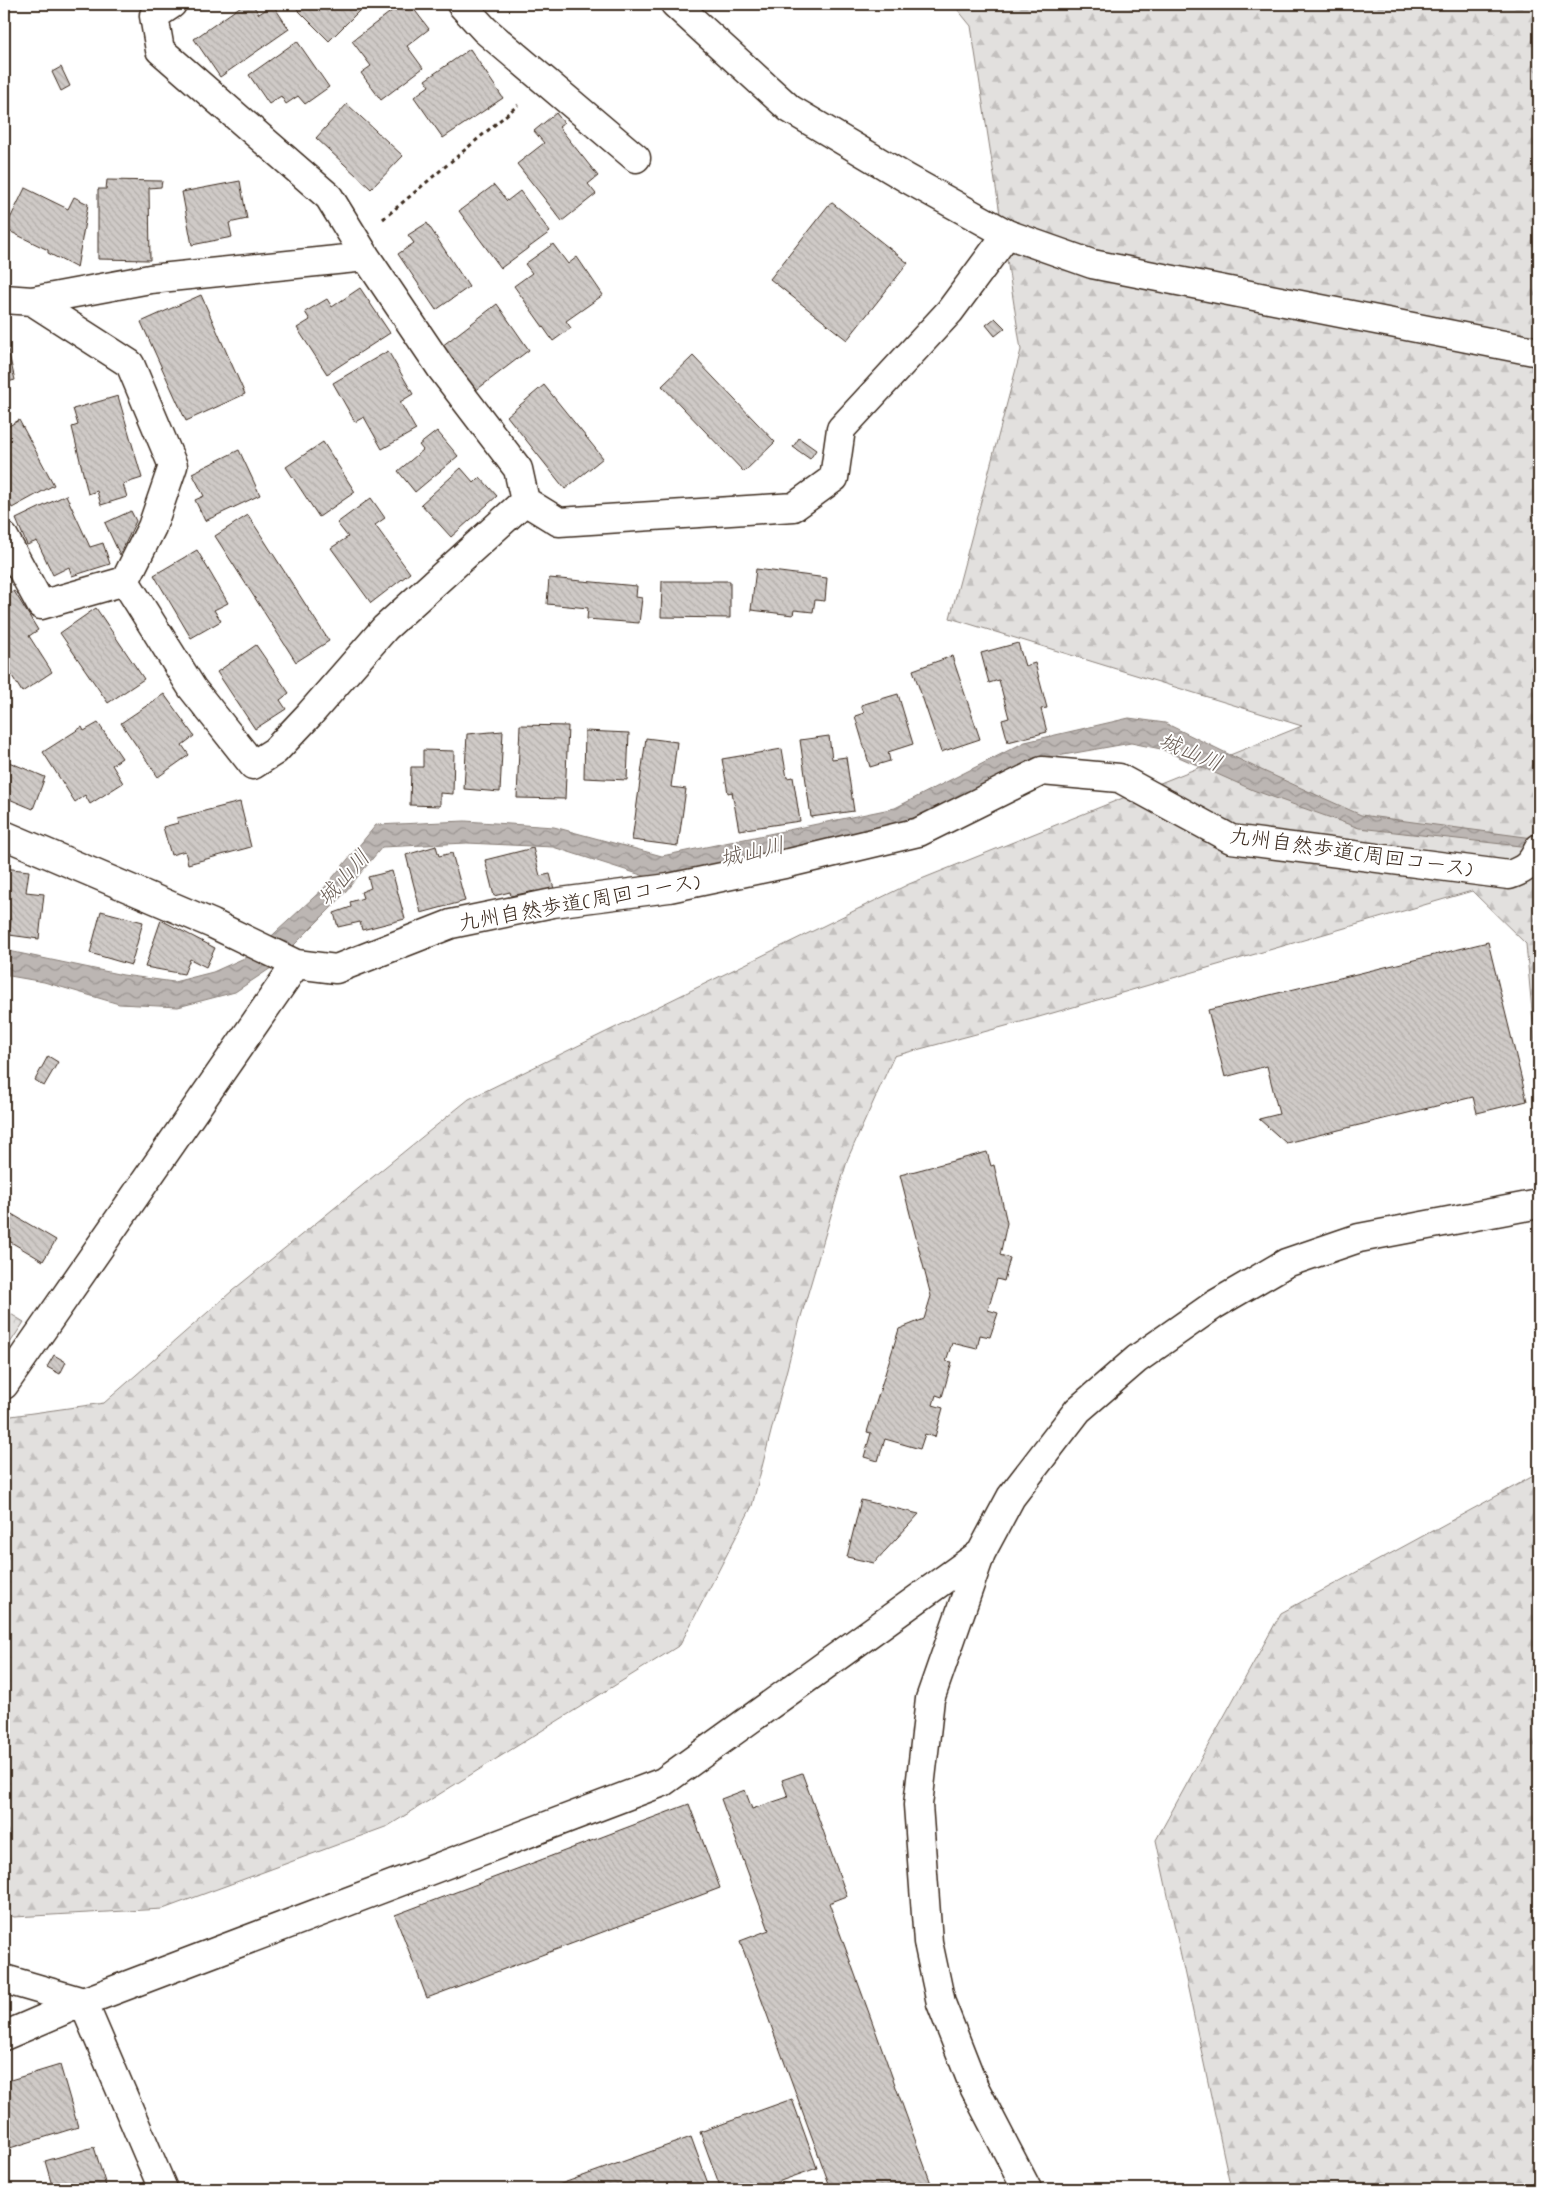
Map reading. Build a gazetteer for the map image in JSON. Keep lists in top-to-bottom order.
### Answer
{
  "streets": {
    "street": ["九州自然歩道(周回コース)"]
  },
  "water": ["城山川"]
}
